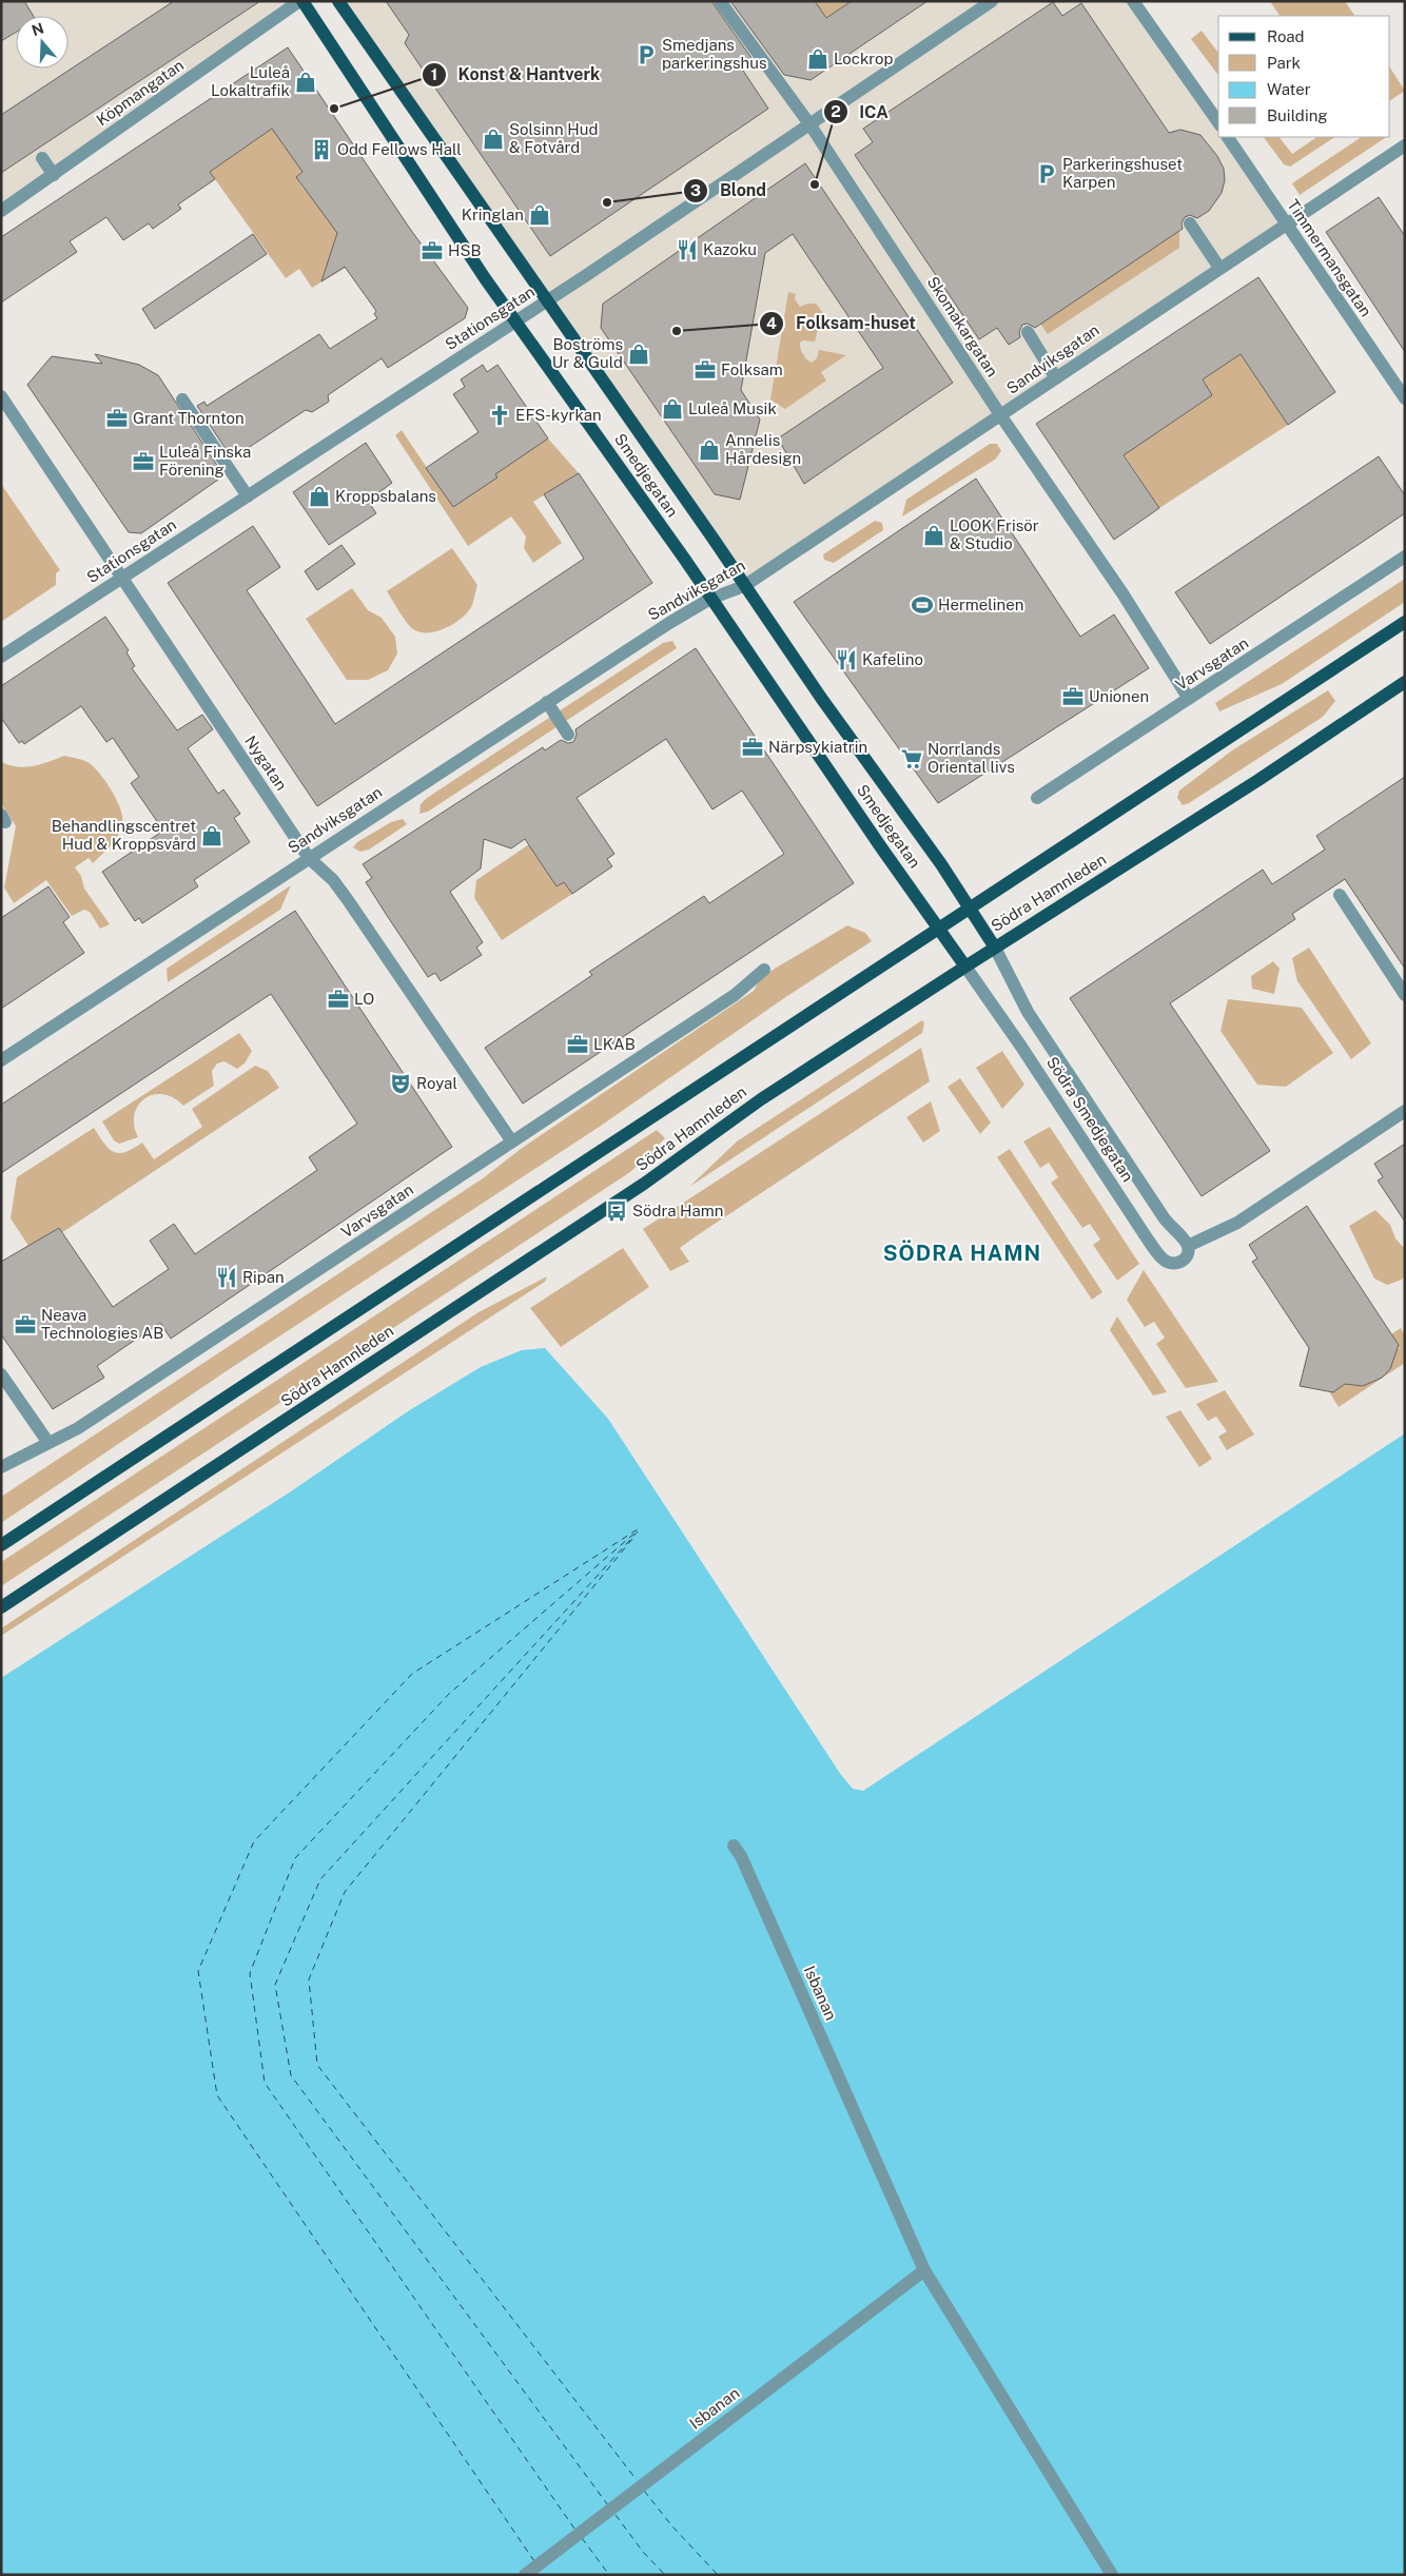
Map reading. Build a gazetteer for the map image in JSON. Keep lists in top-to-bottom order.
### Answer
{
  "streets": {
    "main road": ["Smedjegatan", "Södra Hamnleden"],
    "street": [
      "Köpmangatan",
      "Timmermansgatan",
      "Stationsgatan",
      "Skomakargatan",
      "Sandviksgatan",
      "Varvsgatan",
      "Nygatan",
      "Södra Smedjegatan",
      "Isbanan"
    ]
  },
  "crossings": [
    ["Köpmangatan", "Smedjegatan"],
    ["Timmermansgatan", "Sandviksgatan"],
    ["Stationsgatan", "Skomakargatan"],
    ["Stationsgatan", "Smedjegatan"],
    ["Stationsgatan", "Nygatan"],
    ["Skomakargatan", "Sandviksgatan"],
    ["Skomakargatan", "Varvsgatan"],
    ["Sandviksgatan", "Smedjegatan"],
    ["Sandviksgatan", "Nygatan"],
    ["Smedjegatan", "Södra Hamnleden"],
    ["Smedjegatan", "Södra Smedjegatan"],
    ["Varvsgatan", "Nygatan"],
    ["Södra Hamnleden", "Södra Smedjegatan"]
  ],
  "districts": ["SÖDRA HAMN"],
  "places": {
    "parking": ["Smedjans parkeringshus", "Parkeringshuset Karpen"],
    "shop": [
      "Lockrop",
      "Luleå Lokaltrafik",
      "Solsinn Hud & Fotvård",
      "Kringlan",
      "Boströms Ur & Guld",
      "Luleå Musik",
      "Annelis Hårdesign",
      "Kroppsbalans",
      "LOOK Frisör & Studio",
      "Behandlingscentret Hud & Kroppsvård"
    ],
    "other": [
      "Konst & Hantverk",
      "ICA",
      "Blond",
      "Folksam-huset"
    ],
    "building": ["Odd Fellows Hall"],
    "restaurant": ["Kazoku", "Kafelino", "Ripan"],
    "office": [
      "HSB",
      "Folksam",
      "Grant Thornton",
      "Luleå Finska Förening",
      "Unionen",
      "Närpsykiatrin",
      "LO",
      "LKAB",
      "Neava Technologies AB"
    ],
    "church": ["EFS-kyrkan"],
    "sports": ["Hermelinen"],
    "supermarket": ["Norrlands Oriental livs"],
    "theatre": ["Royal"],
    "bus stop": ["Södra Hamn"]
  },
  "legend": [
    "Road",
    "Park",
    "Water",
    "Building"
  ],
  "north": "top"
}
